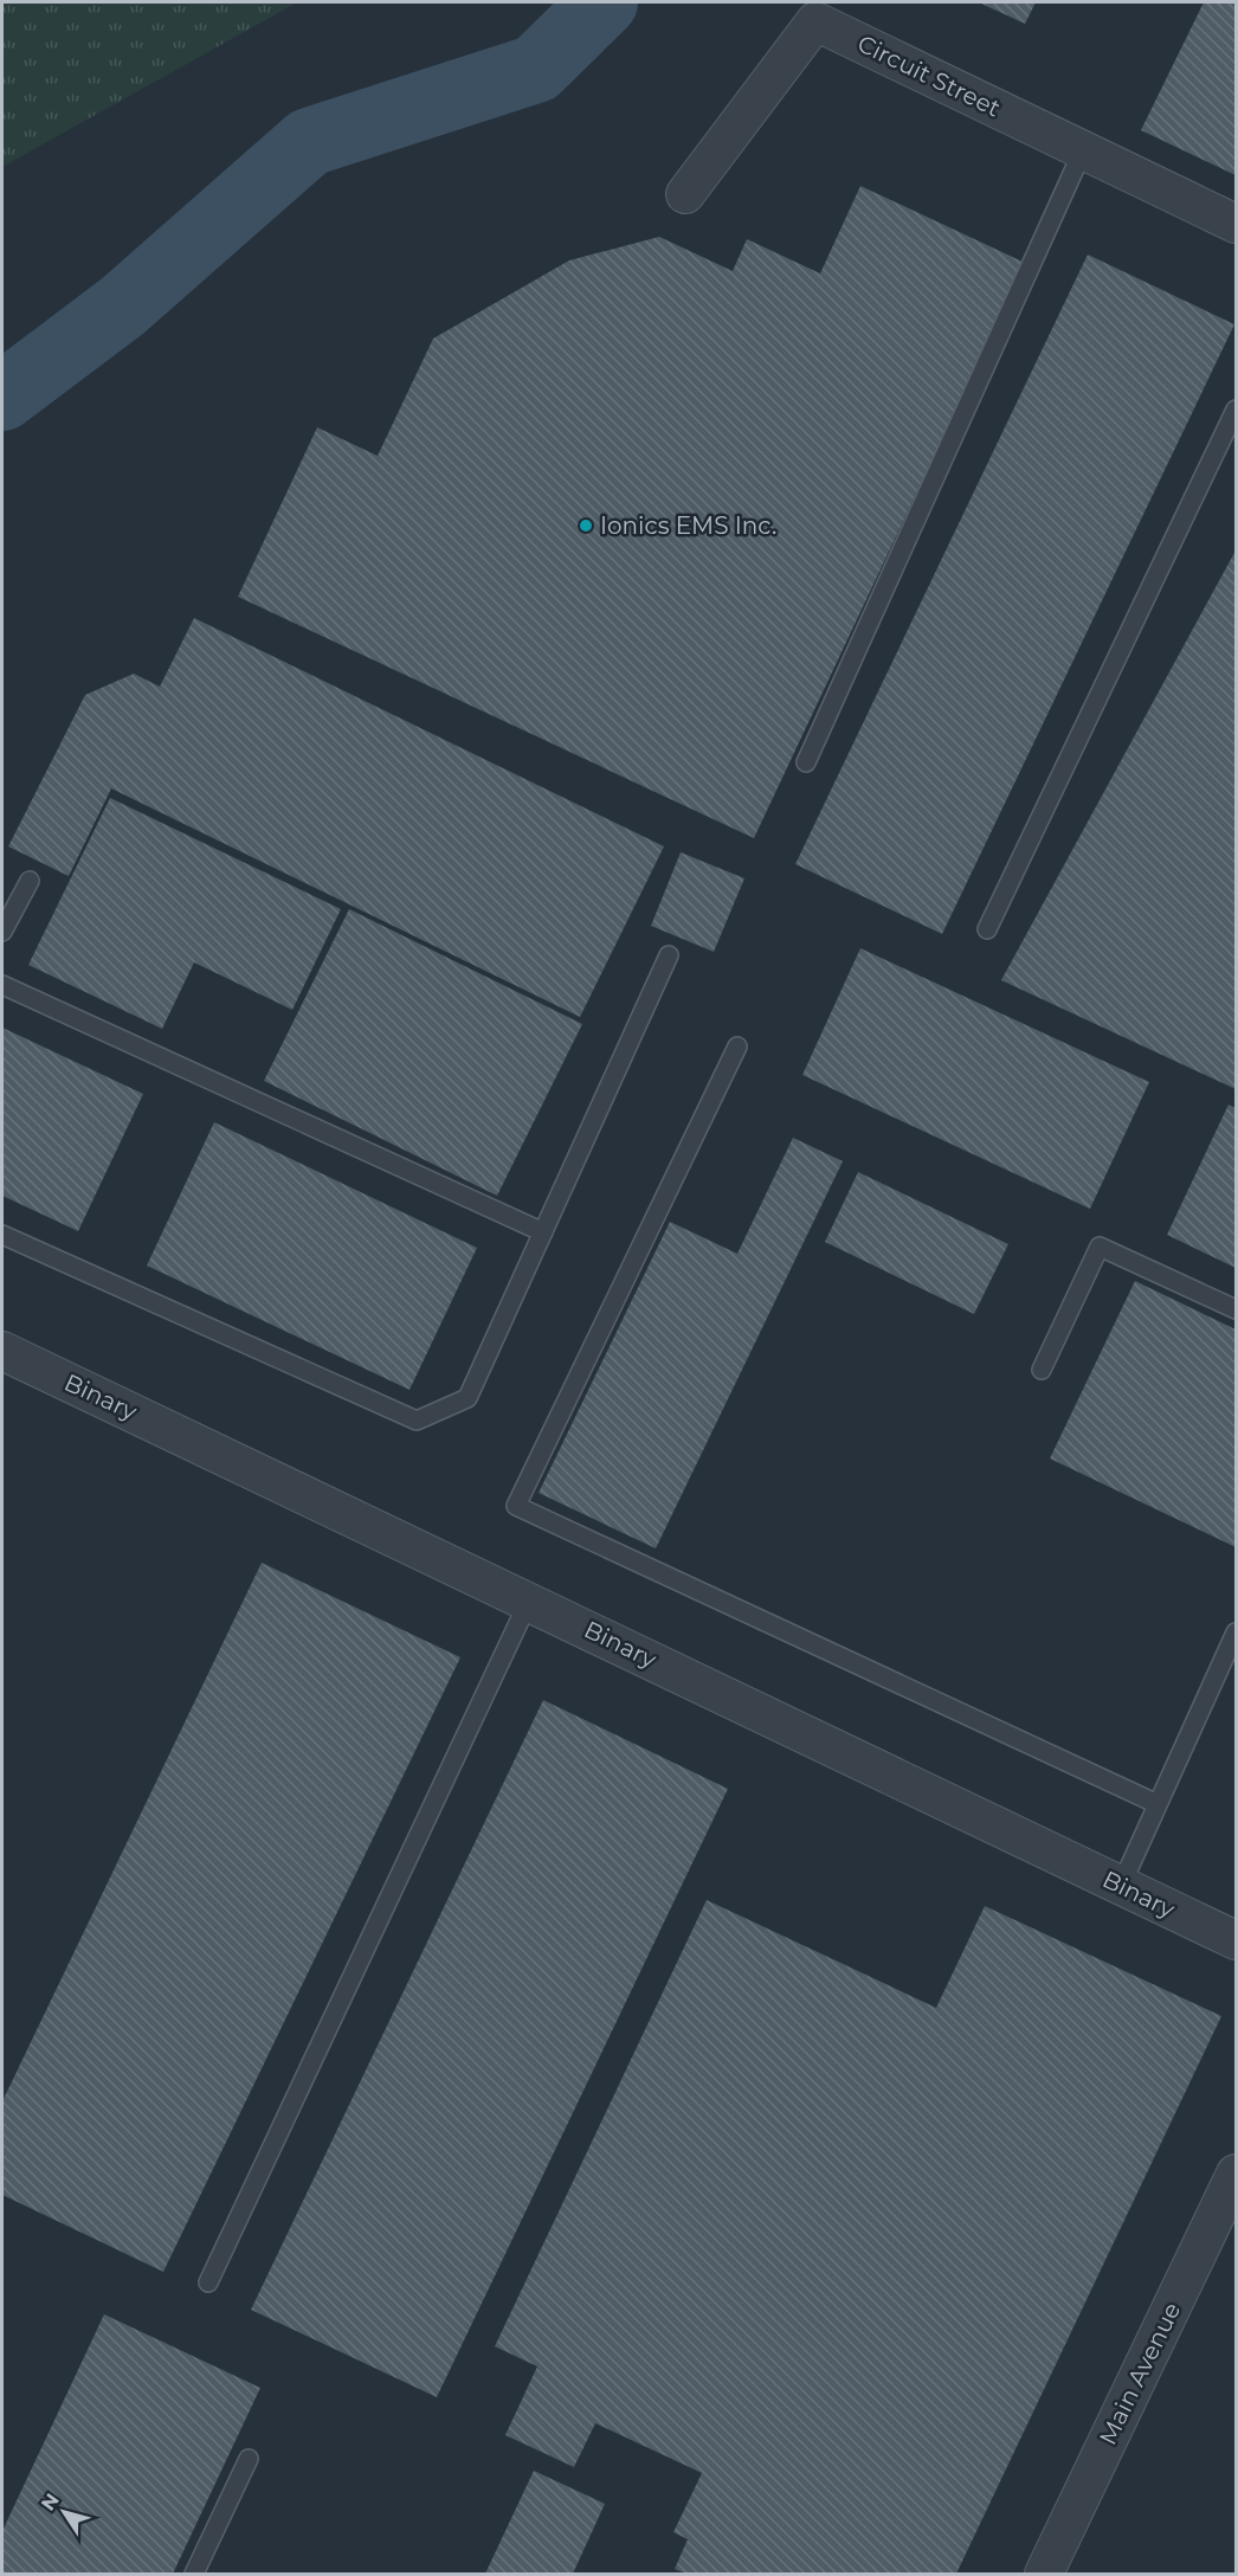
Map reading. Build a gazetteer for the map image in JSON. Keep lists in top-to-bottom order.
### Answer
{
  "streets": {
    "street": ["Circuit Street", "Binary", "Main Avenue"]
  },
  "places": ["Ionics EMS Inc."],
  "north": "top left"
}
